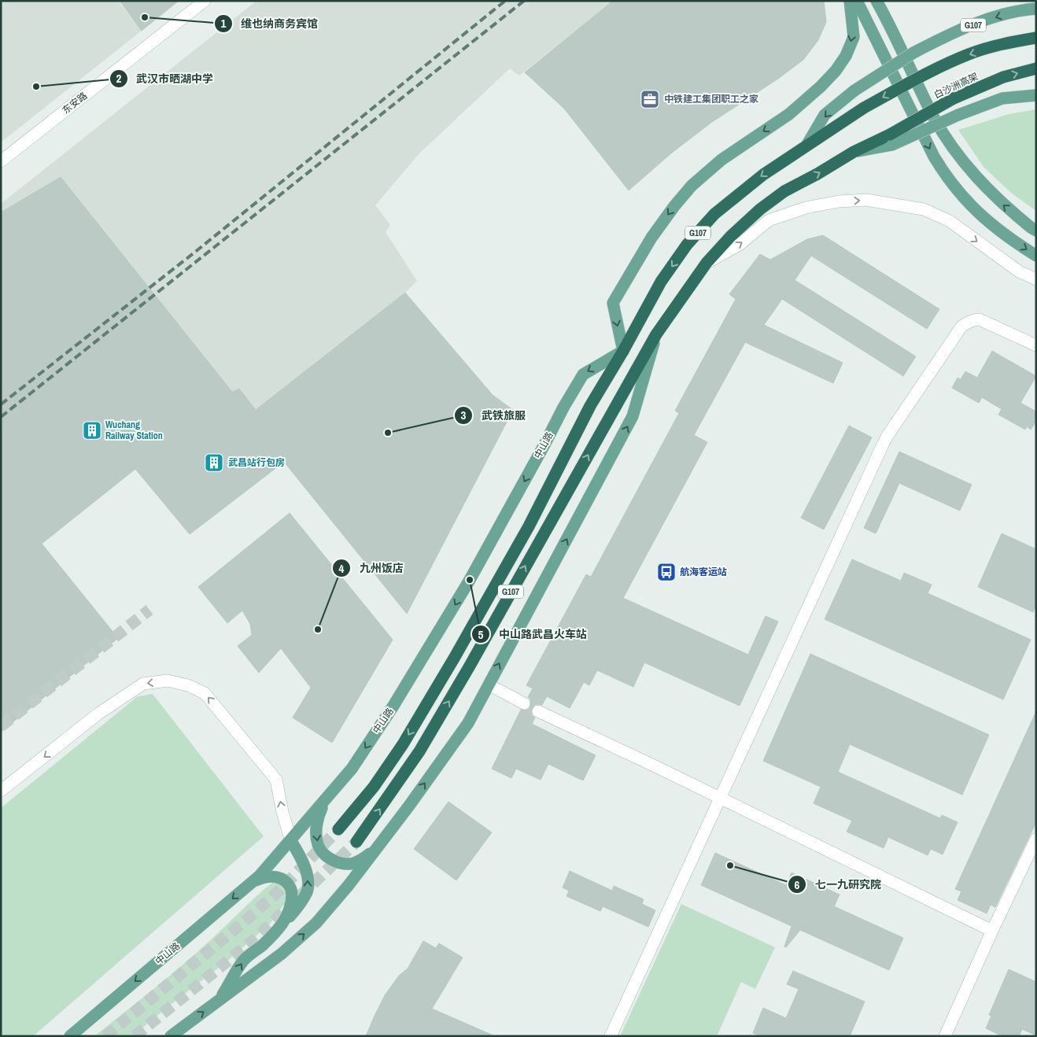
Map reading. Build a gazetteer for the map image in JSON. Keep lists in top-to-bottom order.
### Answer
{
  "streets": {
    "highway": ["G107", "白沙洲高架"],
    "main road": ["中山路"],
    "street": ["东安路"]
  },
  "crossings": [
    ["G107", "白沙洲高架"],
    ["G107", "中山路"]
  ],
  "places": {
    "other": [
      "维也纳商务宾馆",
      "武汉市晒湖中学",
      "武铁旅服",
      "中山路武昌火车站",
      "九州饭店",
      "七一九研究院"
    ],
    "office": ["中铁建工集团职工之家"],
    "building": ["Wuchang Railway Station", "武昌站行包房"],
    "bus stop": ["航海客运站"]
  }
}
